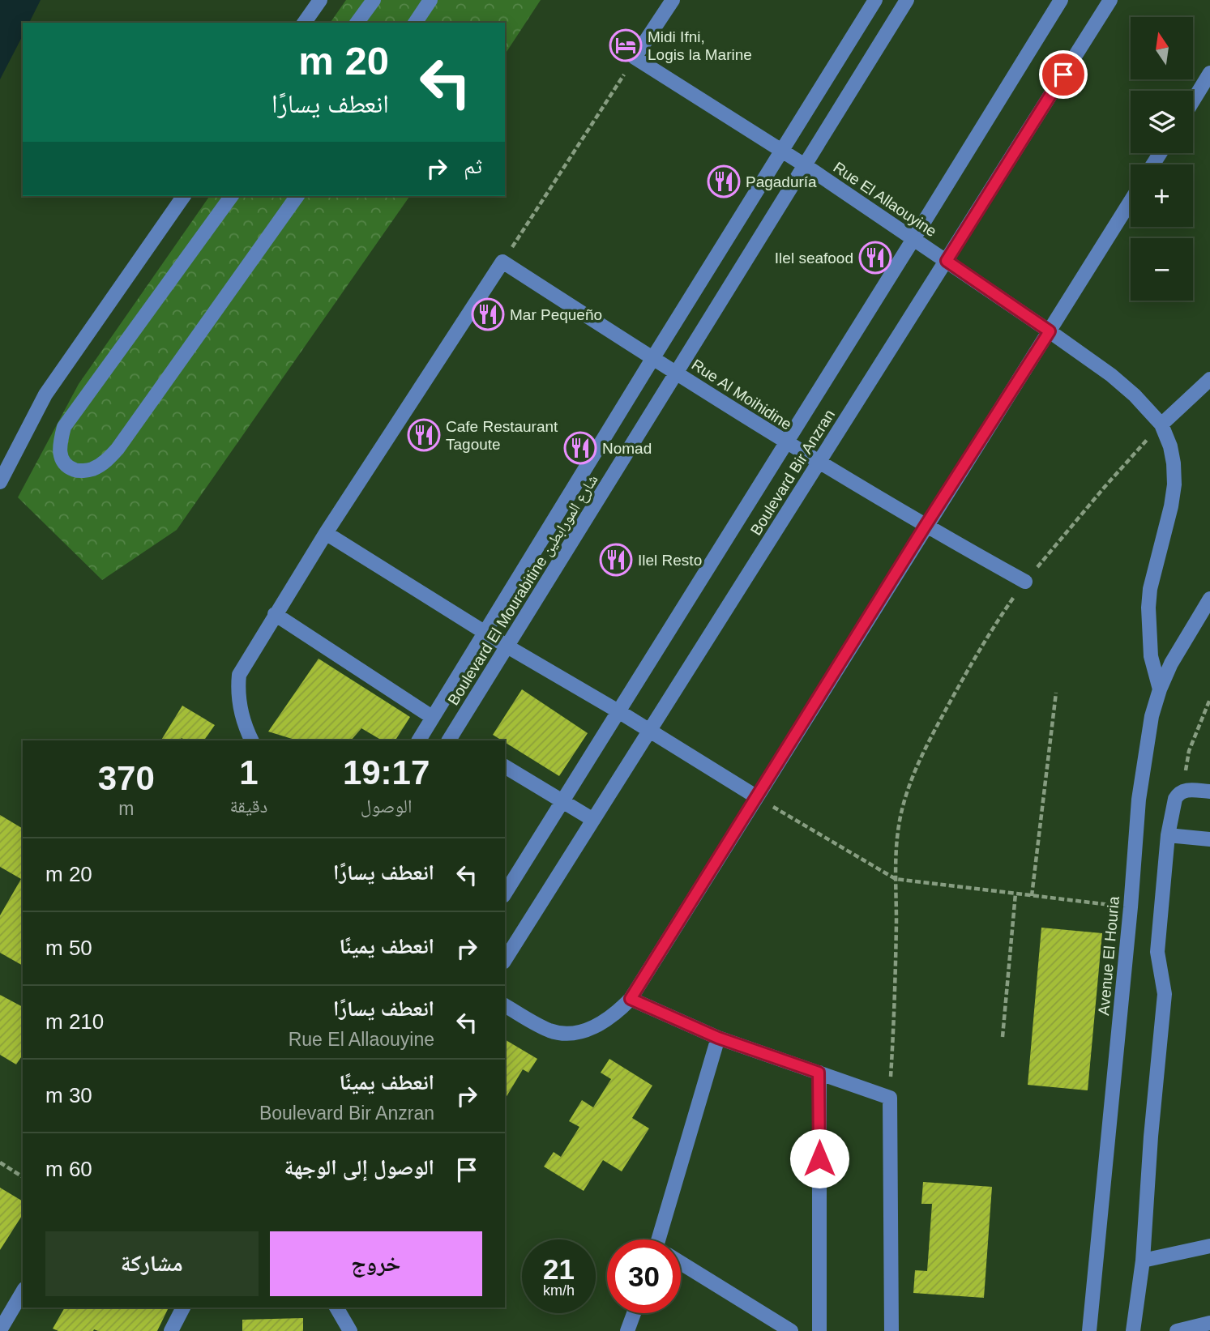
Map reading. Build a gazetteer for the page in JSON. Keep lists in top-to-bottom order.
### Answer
{
  "streets": {
    "street": [
      "Rue El Allaouyine",
      "Rue Al Moihidine",
      "Boulevard Bir Anzran",
      "Boulevard El Mourabitine شارع المورابطين",
      "Avenue El Houria"
    ]
  },
  "crossings": [
    ["Rue El Allaouyine", "Boulevard Bir Anzran"],
    ["Rue El Allaouyine", "Boulevard El Mourabitine شارع المورابطين"],
    ["Rue El Allaouyine", "Avenue El Houria"],
    ["Rue Al Moihidine", "Boulevard Bir Anzran"],
    ["Rue Al Moihidine", "Boulevard El Mourabitine شارع المورابطين"]
  ],
  "places": {
    "hotel": ["Midi Ifni, Logis la Marine"],
    "restaurant": [
      "Pagaduría",
      "Ilel seafood",
      "Mar Pequeño",
      "Cafe Restaurant Tagoute",
      "Nomad",
      "Ilel Resto"
    ]
  },
  "north": "top",
  "page": {
    "map_buttons": ["+", "−"],
    "turn": ["20 m", "انعطف يسارًا"],
    "then": "ثم",
    "eta": [
      "19:17",
      "الوصول",
      "1",
      "دقيقة",
      "370",
      "m"
    ],
    "list": [
      {
        "name": "انعطف يسارًا",
        "value": "20 m"
      },
      {
        "name": "انعطف يمينًا",
        "value": "50 m"
      },
      {
        "name": "انعطف يسارًا",
        "note": "Rue El Allaouyine",
        "value": "210 m"
      },
      {
        "name": "انعطف يمينًا",
        "note": "Boulevard Bir Anzran",
        "value": "30 m"
      },
      {
        "name": "الوصول إلى الوجهة",
        "value": "60 m"
      }
    ],
    "buttons": ["خروج", "مشاركة"],
    "speed": "21 km/h",
    "limit": "30"
  }
}
